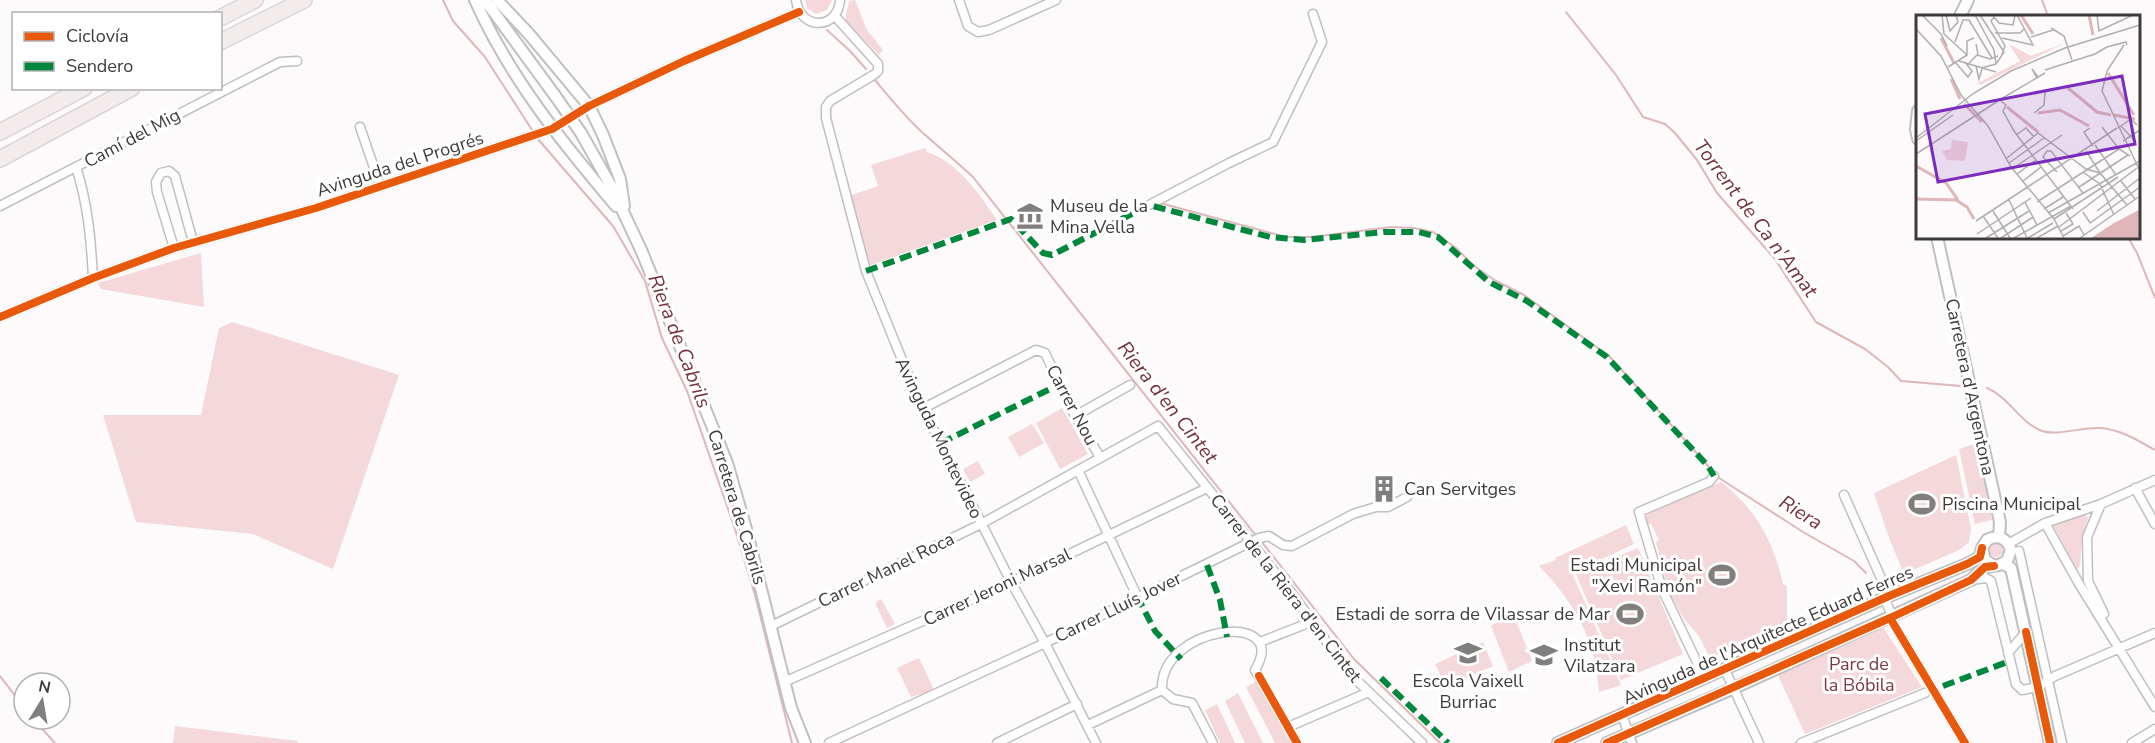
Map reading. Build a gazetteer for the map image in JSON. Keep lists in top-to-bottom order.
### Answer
{
  "streets": {
    "street": [
      "Camí del Mig",
      "Avinguda del Progrés",
      "Carretera d'Argentona",
      "Carrer Nou",
      "Avinguda Montevideo",
      "Carretera de Cabrils",
      "Carrer Manel Roca",
      "Carrer Jeroni Marsal",
      "Carrer de la Riera d'en Cintet",
      "Carrer Lluís Jover",
      "Avinguda de l'Arquitecte Eduard Ferres"
    ]
  },
  "crossings": [
    ["Carretera d'Argentona", "Avinguda de l'Arquitecte Eduard Ferres"],
    ["Carrer Nou", "Avinguda Montevideo"],
    ["Carrer Nou", "Carrer Manel Roca"],
    ["Avinguda Montevideo", "Carrer Manel Roca"],
    ["Avinguda Montevideo", "Carrer Jeroni Marsal"],
    ["Avinguda Montevideo", "Carrer Lluís Jover"],
    ["Carretera de Cabrils", "Carrer Manel Roca"],
    ["Carretera de Cabrils", "Carrer Jeroni Marsal"],
    ["Carrer Manel Roca", "Carrer de la Riera d'en Cintet"],
    ["Carrer Jeroni Marsal", "Carrer de la Riera d'en Cintet"],
    ["Carrer de la Riera d'en Cintet", "Carrer Lluís Jover"]
  ],
  "water": [
    "Torrent de Ca n'Amat",
    "Riera de Cabrils",
    "Riera d'en Cintet",
    "Riera"
  ],
  "parks": ["Parc de la Bóbila"],
  "places": {
    "museum": ["Museu de la Mina Vella"],
    "building": ["Can Servitges"],
    "sports": ["Piscina Municipal", "Estadi Municipal \"Xevi Ramón\"", "Estadi de sorra de Vilassar de Mar"],
    "school or university": ["Escola Vaixell Burriac", "Institut Vilatzara"]
  },
  "legend": ["Ciclovía", "Sendero"],
  "north": "top"
}
